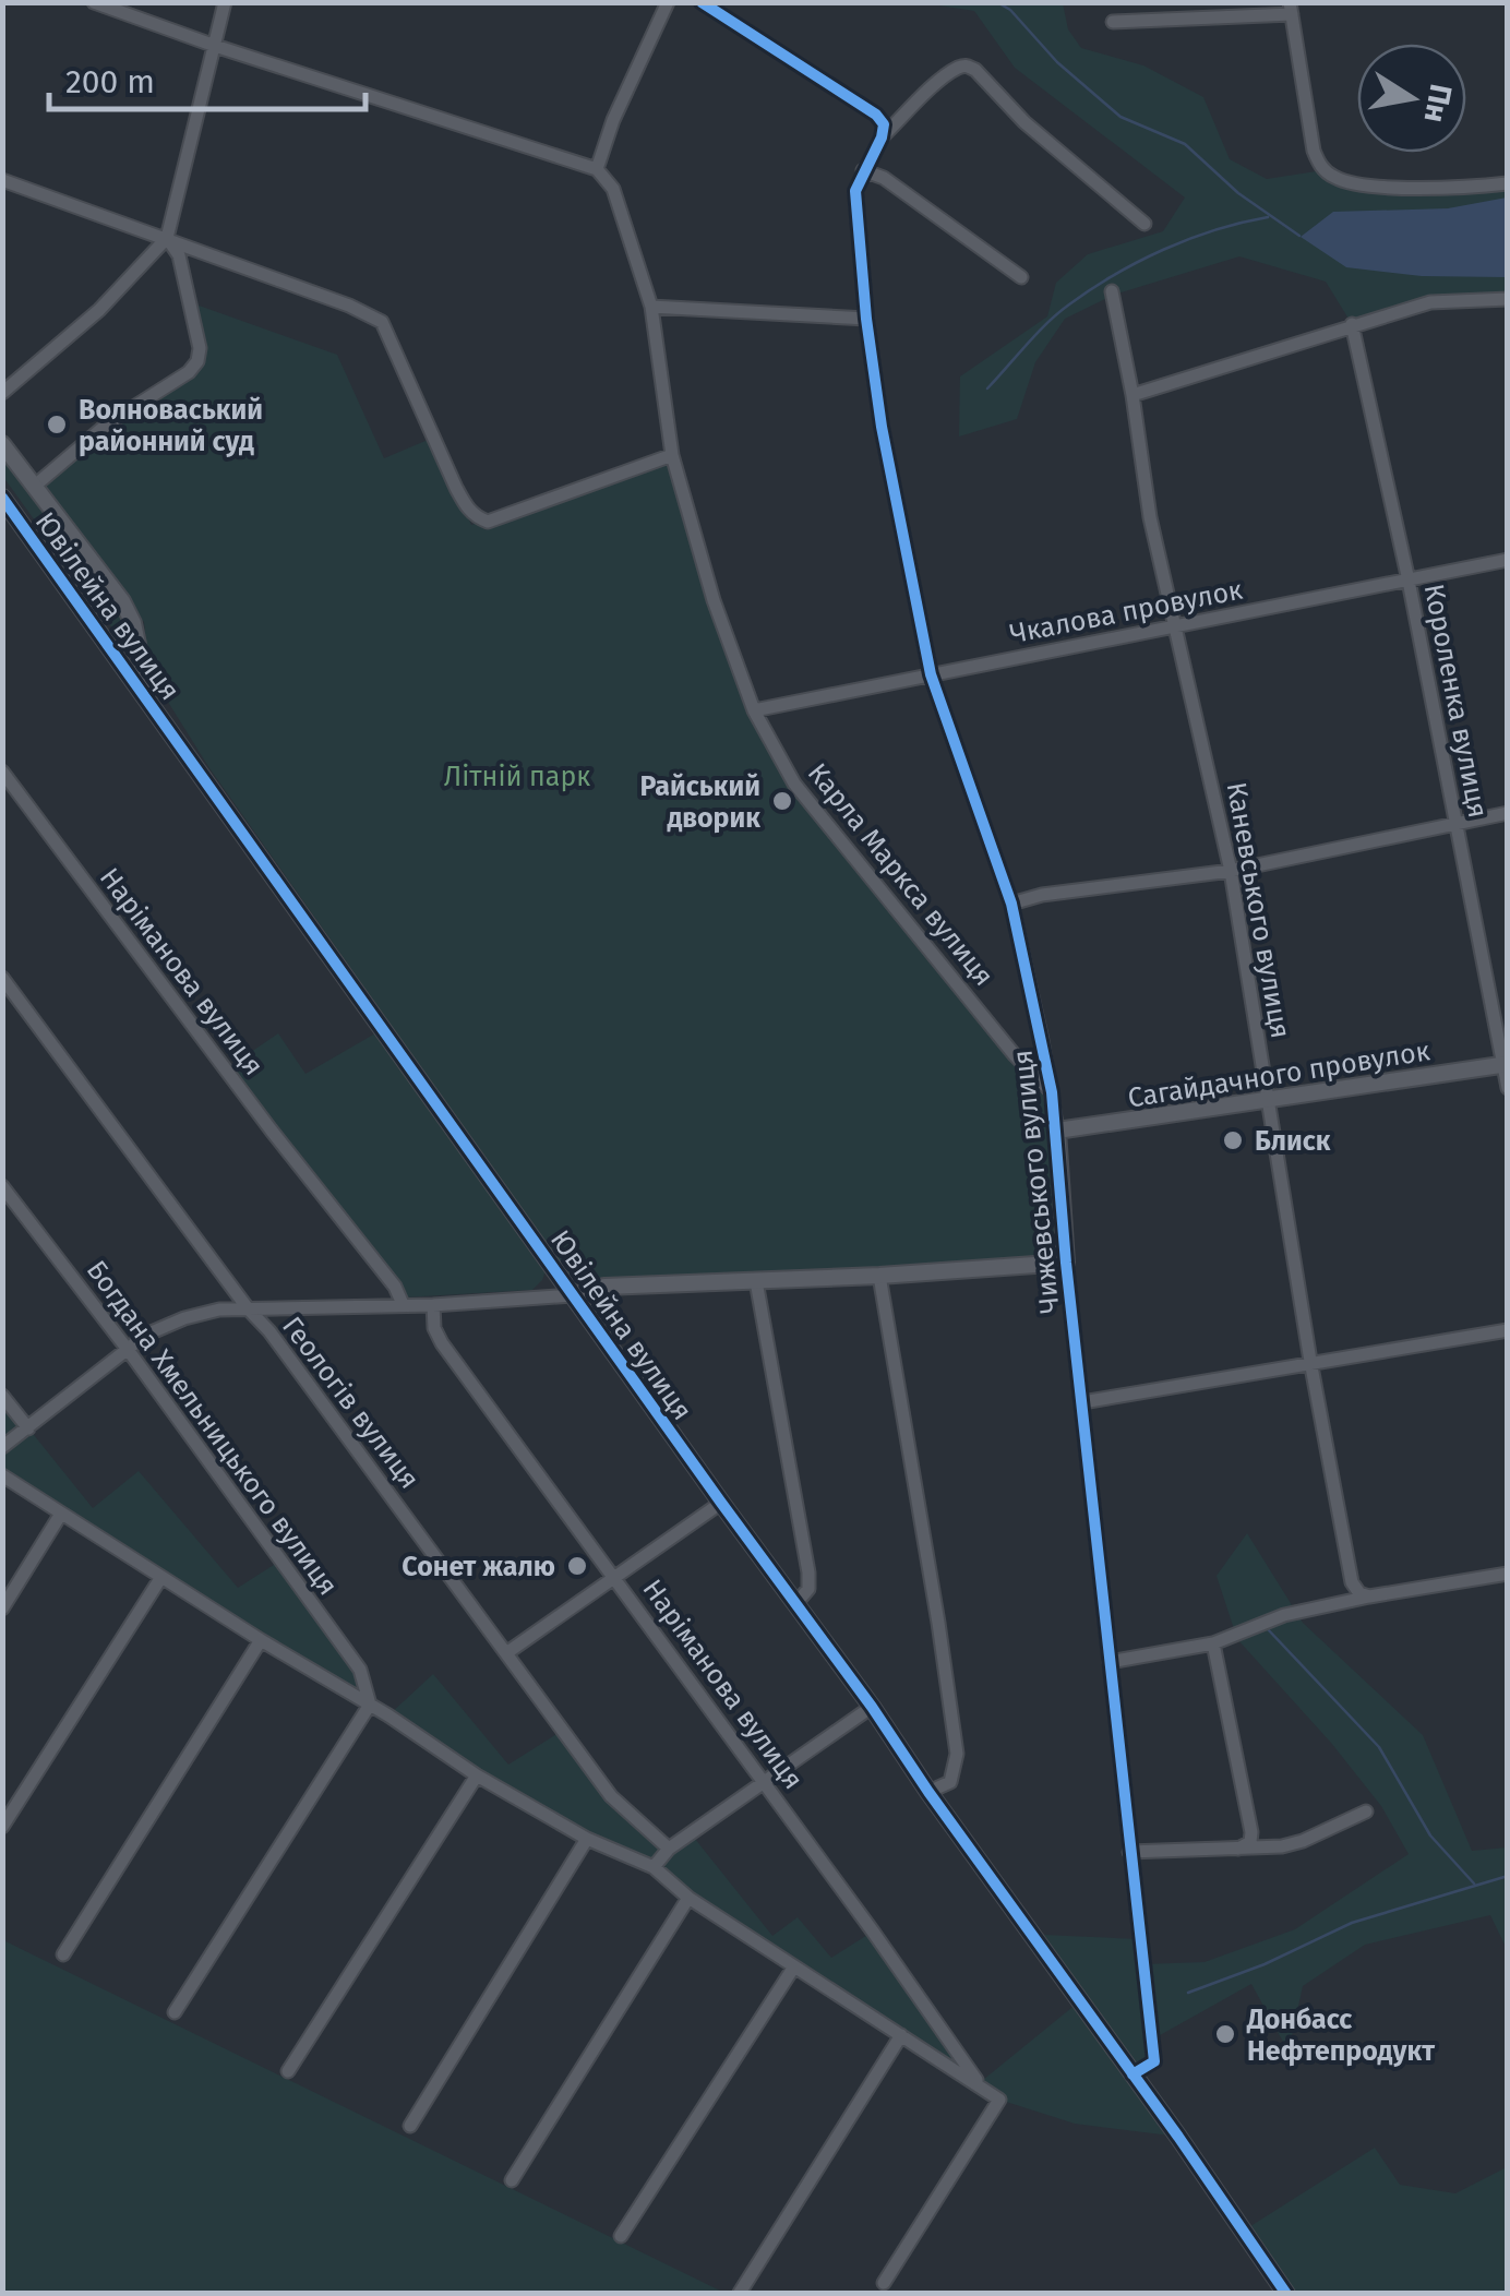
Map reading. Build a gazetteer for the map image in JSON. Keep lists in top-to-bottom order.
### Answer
{
  "streets": {
    "street": [
      "Ювілейна вулиця",
      "Чкалова провулок",
      "Короленка вулиця",
      "Карла Маркса вулиця",
      "Каневського вулиця",
      "Наріманова вулиця",
      "Сагайдачного провулок",
      "Чижевського вулиця",
      "Геологів вулиця",
      "Богдана Хмельницького вулиця"
    ]
  },
  "crossings": [
    ["Ювілейна вулиця", "Чижевського вулиця"],
    ["Чкалова провулок", "Короленка вулиця"],
    ["Чкалова провулок", "Карла Маркса вулиця"],
    ["Чкалова провулок", "Каневського вулиця"],
    ["Чкалова провулок", "Чижевського вулиця"],
    ["Короленка вулиця", "Сагайдачного провулок"],
    ["Карла Маркса вулиця", "Чижевського вулиця"],
    ["Каневського вулиця", "Сагайдачного провулок"],
    ["Сагайдачного провулок", "Чижевського вулиця"]
  ],
  "parks": ["Літній парк"],
  "places": [
    "Волноваський районний суд",
    "Райський дворик",
    "Блиск",
    "Сонет жалю",
    "Донбасс Нефтепродукт"
  ],
  "scale_bar": "200 m",
  "north": "right"
}
